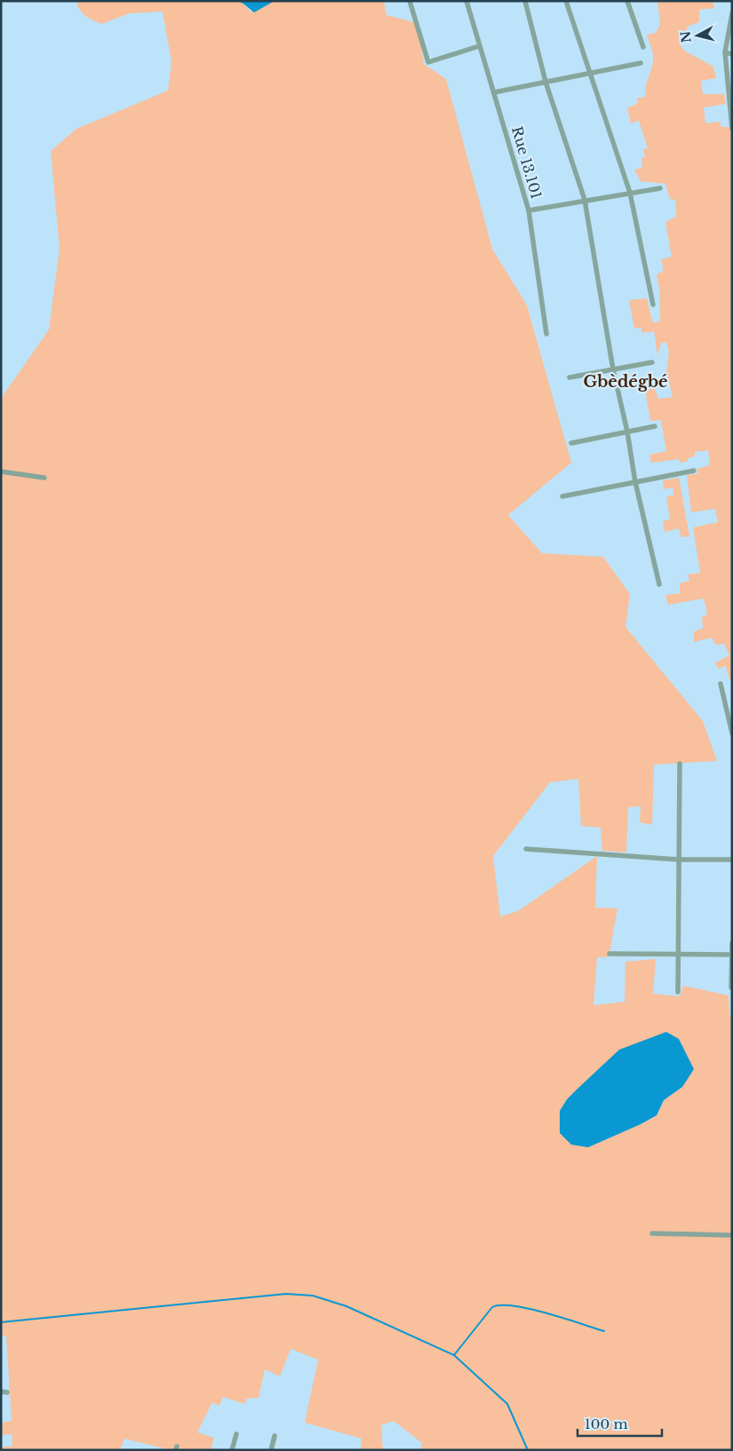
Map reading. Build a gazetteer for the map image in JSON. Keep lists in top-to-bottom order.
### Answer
{
  "streets": {
    "street": ["Rue 13.101"]
  },
  "districts": ["Gbèdégbé"],
  "scale_bar": "100 m",
  "north": "left"
}
